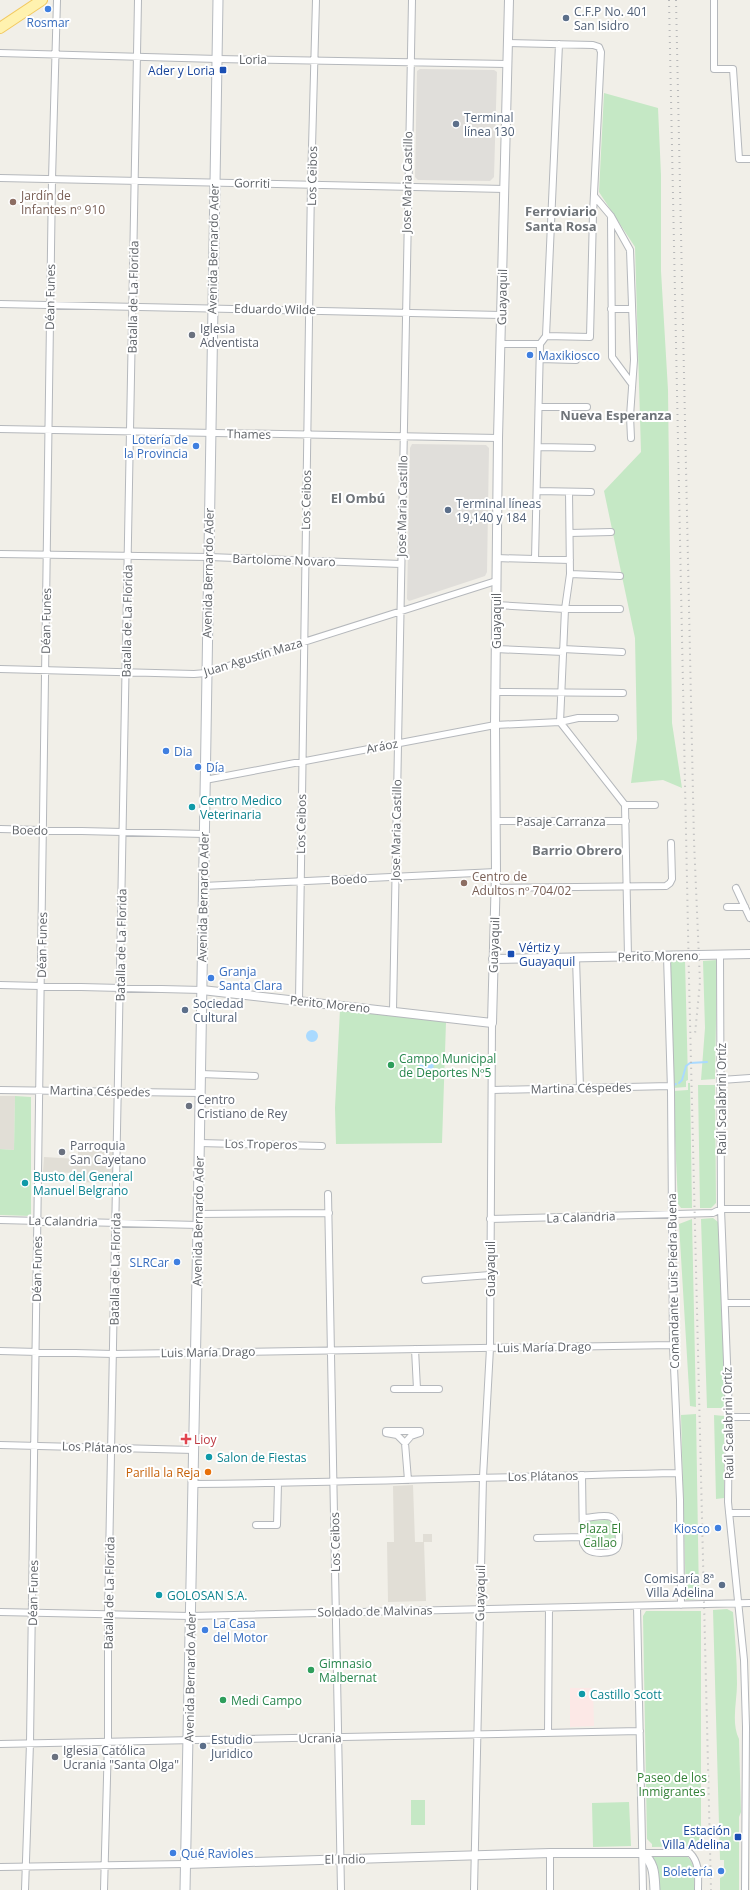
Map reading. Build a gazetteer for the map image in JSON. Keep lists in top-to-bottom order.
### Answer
{
  "streets": {
    "main road": ["Avenida Bernardo Ader"],
    "street": [
      "Loria",
      "Los Ceibos",
      "Jose Maria Castillo",
      "Gorriti",
      "Déan Funes",
      "Batalla de La Florida",
      "Guayaquil",
      "Eduardo Wilde",
      "Thames",
      "Bartolome Novaro",
      "Juan Agustín Maza",
      "Aráoz",
      "Pasaje Carranza",
      "Boedo",
      "Perito Moreno",
      "Martina Céspedes",
      "Raúl Scalabrini Ortíz",
      "Los Troperos",
      "La Calandria",
      "Comandante Luis Piedra Buena",
      "Luis María Drago",
      "Los Plátanos",
      "Soldado de Malvinas",
      "Ucrania",
      "El Indio"
    ]
  },
  "crossings": [
    ["Loria", "Los Ceibos"],
    ["Loria", "Jose Maria Castillo"],
    ["Loria", "Avenida Bernardo Ader"],
    ["Loria", "Déan Funes"],
    ["Loria", "Batalla de La Florida"],
    ["Loria", "Guayaquil"],
    ["Los Ceibos", "Gorriti"],
    ["Los Ceibos", "Eduardo Wilde"],
    ["Los Ceibos", "Thames"],
    ["Los Ceibos", "Bartolome Novaro"],
    ["Los Ceibos", "Juan Agustín Maza"],
    ["Los Ceibos", "Aráoz"],
    ["Los Ceibos", "Boedo"],
    ["Los Ceibos", "Perito Moreno"],
    ["Los Ceibos", "Luis María Drago"],
    ["Los Ceibos", "Los Plátanos"],
    ["Los Ceibos", "Soldado de Malvinas"],
    ["Los Ceibos", "Ucrania"],
    ["Los Ceibos", "El Indio"],
    ["Jose Maria Castillo", "Gorriti"],
    ["Jose Maria Castillo", "Eduardo Wilde"],
    ["Jose Maria Castillo", "Thames"],
    ["Jose Maria Castillo", "Bartolome Novaro"],
    ["Jose Maria Castillo", "Juan Agustín Maza"],
    ["Jose Maria Castillo", "Aráoz"],
    ["Jose Maria Castillo", "Boedo"],
    ["Jose Maria Castillo", "Perito Moreno"],
    ["Gorriti", "Avenida Bernardo Ader"],
    ["Gorriti", "Déan Funes"],
    ["Gorriti", "Batalla de La Florida"],
    ["Gorriti", "Guayaquil"],
    ["Avenida Bernardo Ader", "Eduardo Wilde"],
    ["Avenida Bernardo Ader", "Thames"],
    ["Avenida Bernardo Ader", "Bartolome Novaro"],
    ["Avenida Bernardo Ader", "Juan Agustín Maza"],
    ["Avenida Bernardo Ader", "Aráoz"],
    ["Avenida Bernardo Ader", "Boedo"],
    ["Avenida Bernardo Ader", "Perito Moreno"],
    ["Avenida Bernardo Ader", "Martina Céspedes"],
    ["Avenida Bernardo Ader", "Los Troperos"],
    ["Avenida Bernardo Ader", "La Calandria"],
    ["Avenida Bernardo Ader", "Luis María Drago"],
    ["Avenida Bernardo Ader", "Los Plátanos"],
    ["Avenida Bernardo Ader", "Soldado de Malvinas"],
    ["Avenida Bernardo Ader", "Ucrania"],
    ["Avenida Bernardo Ader", "El Indio"],
    ["Déan Funes", "Eduardo Wilde"],
    ["Déan Funes", "Thames"],
    ["Déan Funes", "Bartolome Novaro"],
    ["Déan Funes", "Juan Agustín Maza"],
    ["Déan Funes", "Boedo"],
    ["Déan Funes", "Perito Moreno"],
    ["Déan Funes", "Martina Céspedes"],
    ["Déan Funes", "La Calandria"],
    ["Déan Funes", "Luis María Drago"],
    ["Déan Funes", "Los Plátanos"],
    ["Déan Funes", "Soldado de Malvinas"],
    ["Déan Funes", "Ucrania"],
    ["Déan Funes", "El Indio"],
    ["Batalla de La Florida", "Eduardo Wilde"],
    ["Batalla de La Florida", "Thames"],
    ["Batalla de La Florida", "Bartolome Novaro"],
    ["Batalla de La Florida", "Juan Agustín Maza"],
    ["Batalla de La Florida", "Boedo"],
    ["Batalla de La Florida", "Perito Moreno"],
    ["Batalla de La Florida", "Martina Céspedes"],
    ["Batalla de La Florida", "La Calandria"],
    ["Batalla de La Florida", "Luis María Drago"],
    ["Batalla de La Florida", "Los Plátanos"],
    ["Batalla de La Florida", "Soldado de Malvinas"],
    ["Batalla de La Florida", "Ucrania"],
    ["Batalla de La Florida", "El Indio"],
    ["Guayaquil", "Eduardo Wilde"],
    ["Guayaquil", "Thames"],
    ["Guayaquil", "Juan Agustín Maza"],
    ["Guayaquil", "Aráoz"],
    ["Guayaquil", "Pasaje Carranza"],
    ["Guayaquil", "Boedo"],
    ["Guayaquil", "Perito Moreno"],
    ["Guayaquil", "Martina Céspedes"],
    ["Guayaquil", "La Calandria"],
    ["Guayaquil", "Luis María Drago"],
    ["Guayaquil", "Los Plátanos"],
    ["Guayaquil", "Soldado de Malvinas"],
    ["Guayaquil", "Ucrania"],
    ["Guayaquil", "El Indio"],
    ["Perito Moreno", "Raúl Scalabrini Ortíz"],
    ["Perito Moreno", "Comandante Luis Piedra Buena"],
    ["Martina Céspedes", "Comandante Luis Piedra Buena"],
    ["Raúl Scalabrini Ortíz", "La Calandria"],
    ["Raúl Scalabrini Ortíz", "Soldado de Malvinas"],
    ["La Calandria", "Comandante Luis Piedra Buena"],
    ["Comandante Luis Piedra Buena", "Luis María Drago"],
    ["Comandante Luis Piedra Buena", "Los Plátanos"],
    ["Comandante Luis Piedra Buena", "Soldado de Malvinas"]
  ],
  "districts": [
    "Ferroviario Santa Rosa",
    "Nueva Esperanza",
    "El Ombú",
    "Barrio Obrero"
  ],
  "parks": ["Plaza El Callao", "Paseo de los Inmigrantes"],
  "places": {
    "other": [
      "Rosmar",
      "C.F.P No. 401 San Isidro",
      "Terminal línea 130",
      "Jardín de Infantes nº 910",
      "Iglesia Adventista",
      "Maxikiosco",
      "Lotería de la Provincia",
      "Terminal líneas 19,140 y 184",
      "Dia",
      "Día",
      "Centro Medico Veterinaria",
      "Centro de Adultos nº 704/02",
      "Granja Santa Clara",
      "Sociedad Cultural",
      "Campo Municipal de Deportes Nº5",
      "Centro Cristiano de Rey",
      "Parroquia San Cayetano",
      "Busto del General Manuel Belgrano",
      "SLRCar",
      "Salon de Fiestas",
      "Parilla la Reja",
      "Kiosco",
      "Comisaría 8ª Villa Adelina",
      "GOLOSAN S.A.",
      "La Casa del Motor",
      "Gimnasio Malbernat",
      "Castillo Scott",
      "Medi Campo",
      "Estudio Juridico",
      "Iglesia Católica Ucrania \"Santa Olga\"",
      "Qué Ravioles",
      "Boletería"
    ],
    "transit": ["Ader y Loria", "Vértiz y Guayaquil", "Estación Villa Adelina"],
    "health": ["Lioy"]
  }
}
